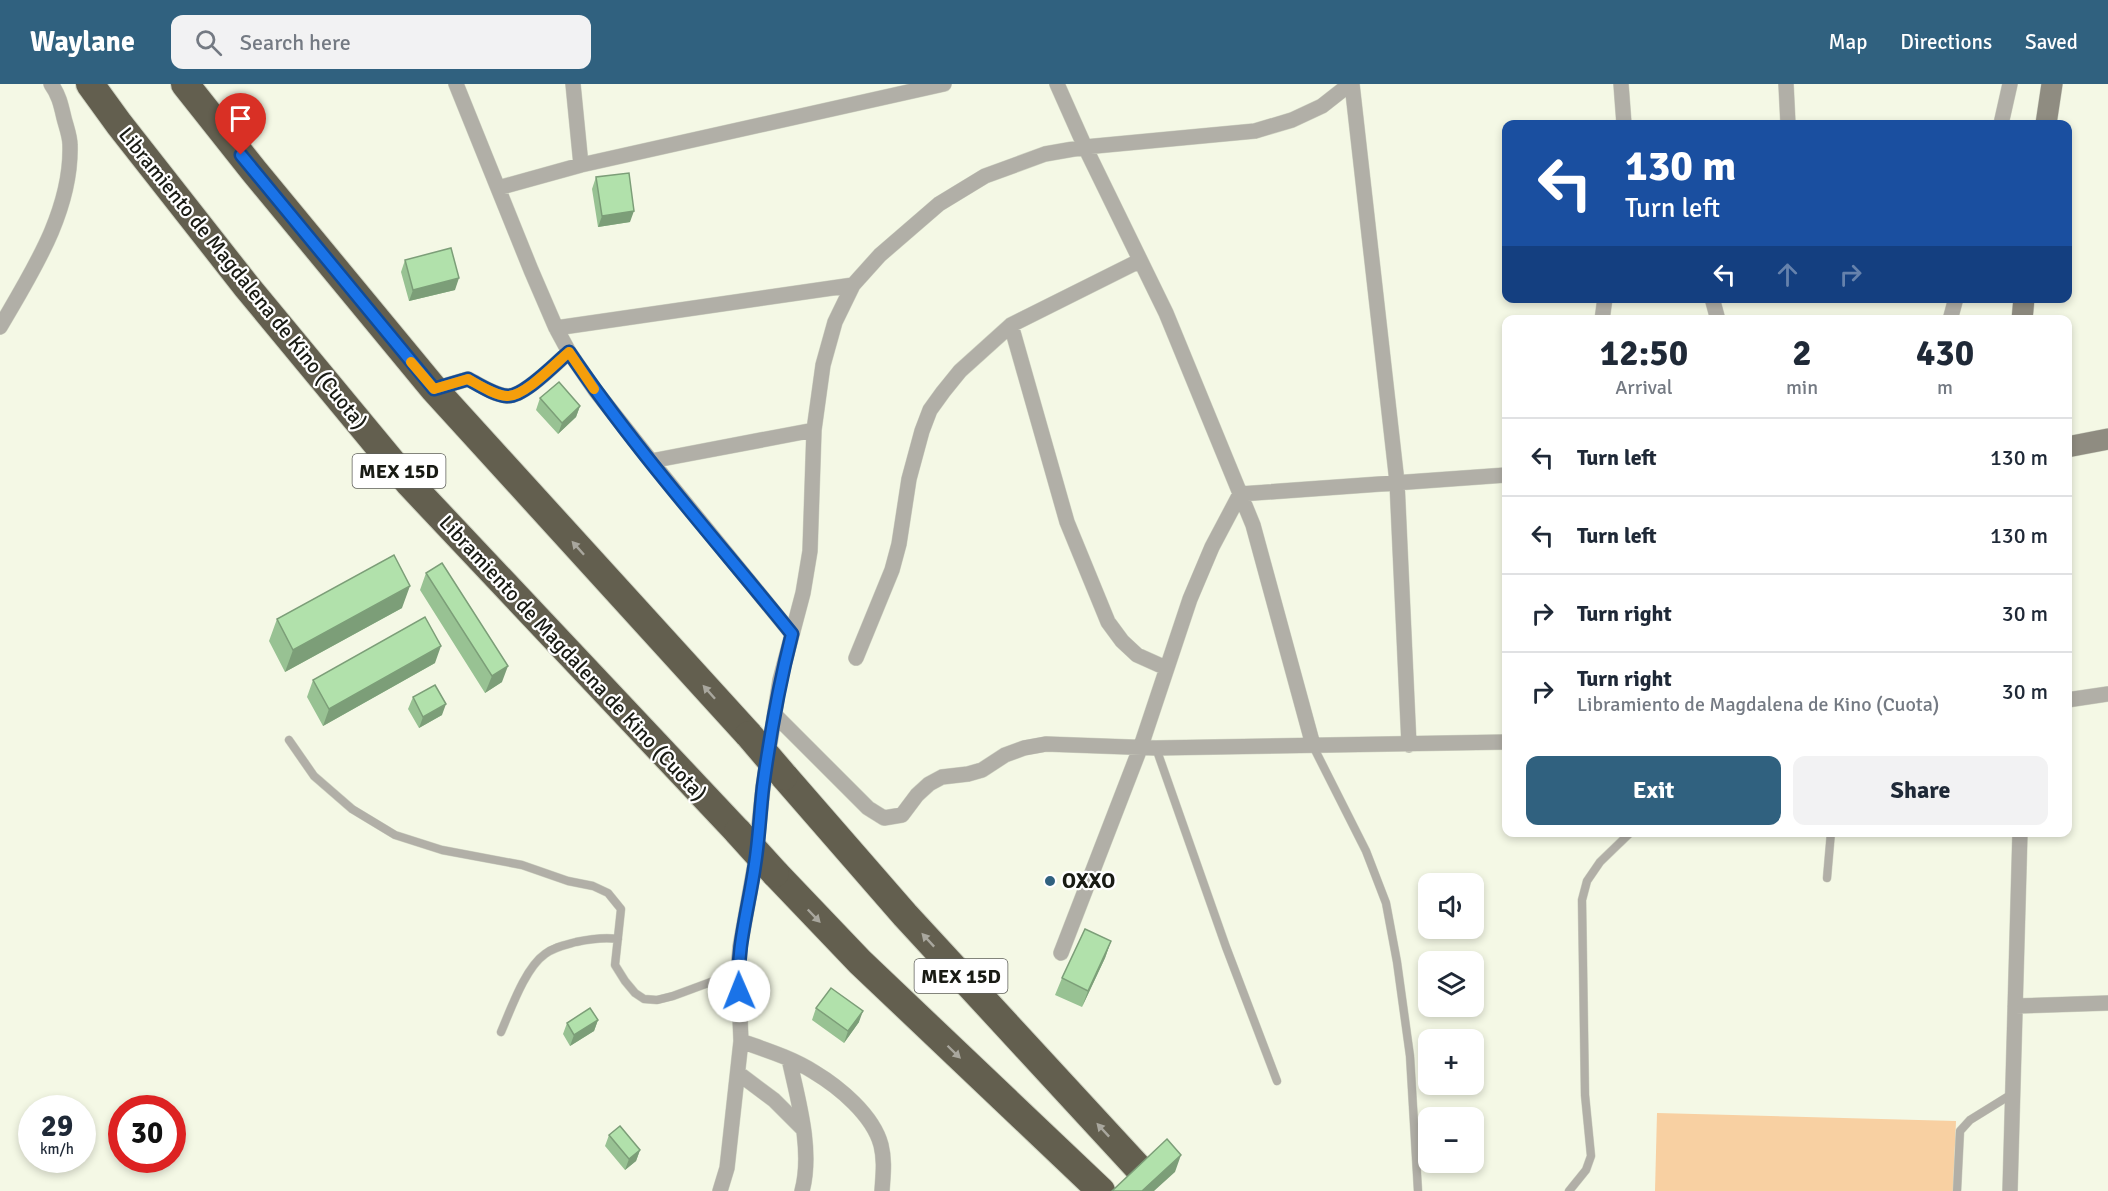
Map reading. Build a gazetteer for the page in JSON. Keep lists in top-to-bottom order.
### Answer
{
  "streets": {
    "highway": ["Libramiento de Magdalena de Kino (Cuota)", "MEX 15D"]
  },
  "places": ["OXXO"],
  "page": {
    "header": "Waylane",
    "search": "Search here",
    "nav": ["Map", "Directions", "Saved"],
    "turn": ["130 m", "Turn left"],
    "eta": [
      "12:50",
      "Arrival",
      "2",
      "min",
      "430",
      "m"
    ],
    "list": [
      {
        "name": "Turn left",
        "value": "130 m"
      },
      {
        "name": "Turn left",
        "value": "130 m"
      },
      {
        "name": "Turn right",
        "value": "30 m"
      },
      {
        "name": "Turn right",
        "note": "Libramiento de Magdalena de Kino (Cuota)",
        "value": "30 m"
      }
    ],
    "buttons": ["Exit", "Share"],
    "map_buttons": ["+", "−"],
    "speed": "29 km/h",
    "limit": "30"
  }
}
